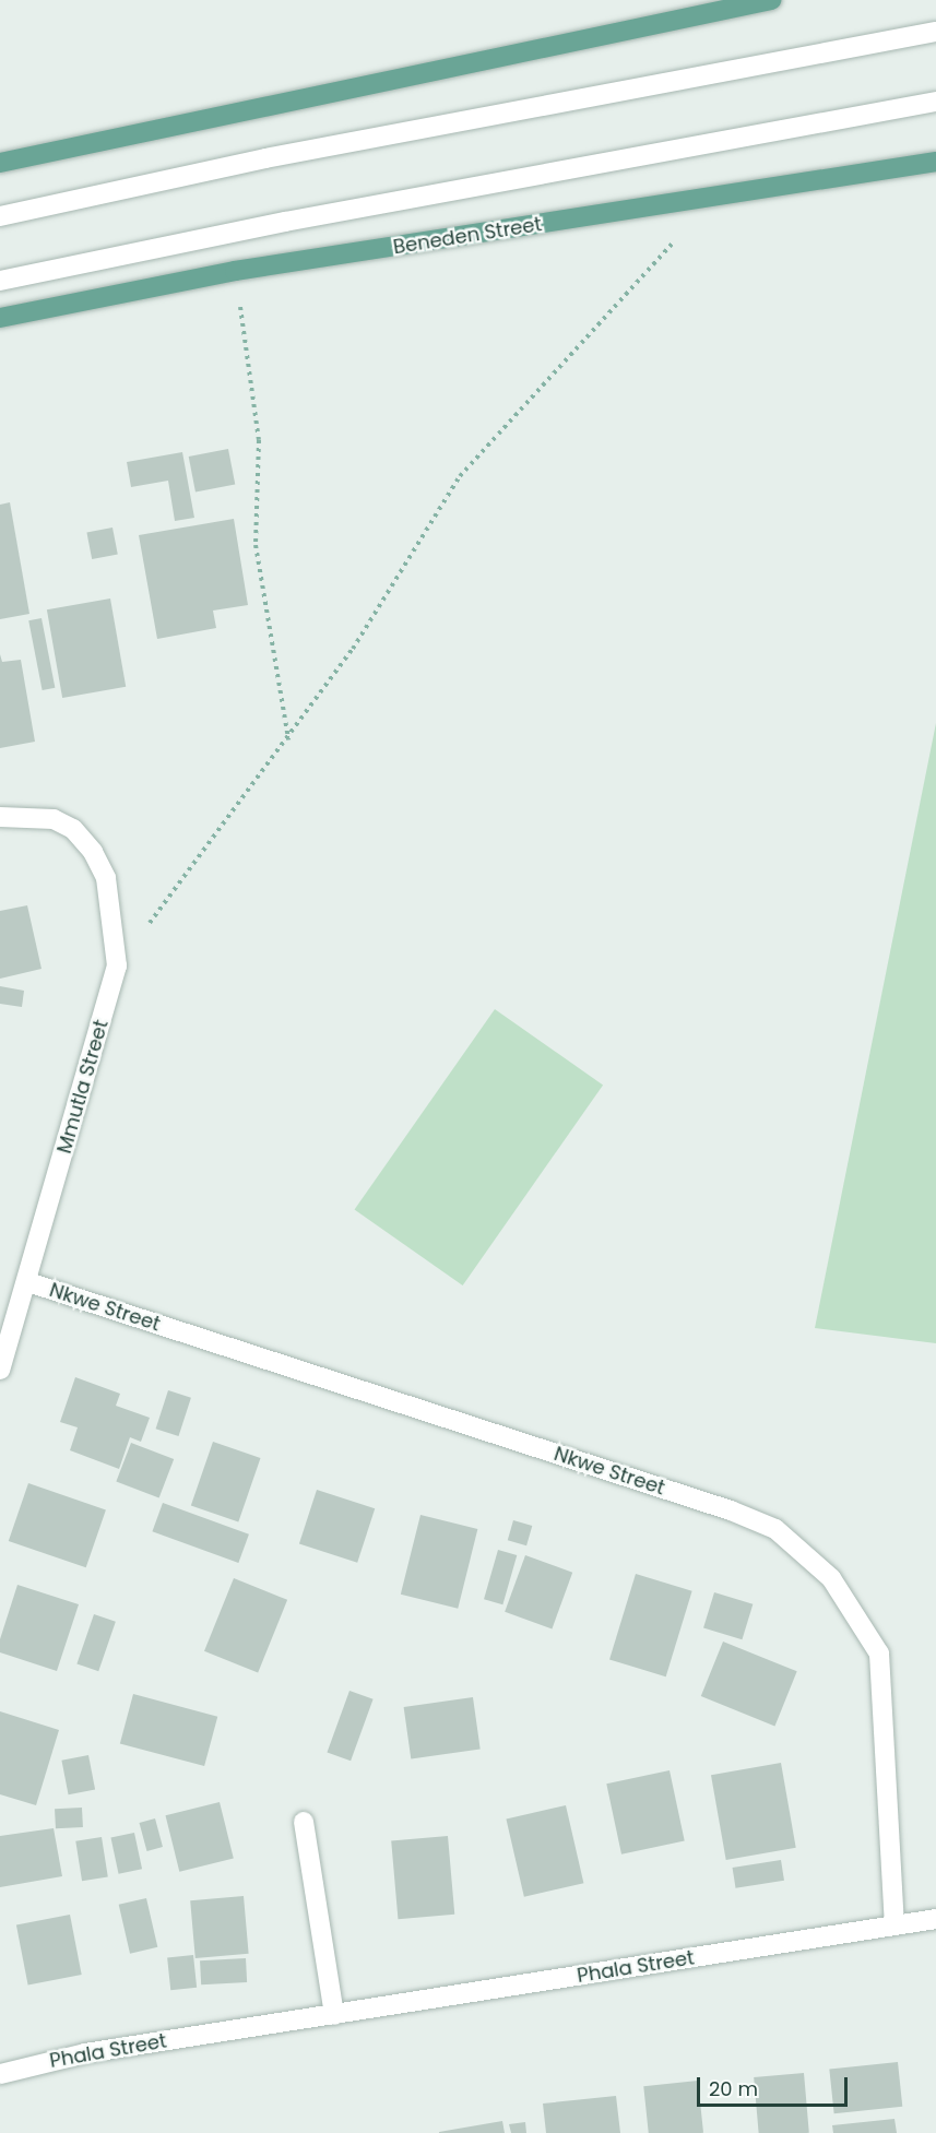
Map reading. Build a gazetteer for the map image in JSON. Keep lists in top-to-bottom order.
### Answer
{
  "streets": {
    "main road": ["Beneden Street"],
    "street": ["Mmutla Street", "Nkwe Street", "Phala Street"]
  },
  "crossings": [
    ["Mmutla Street", "Nkwe Street"],
    ["Nkwe Street", "Phala Street"]
  ],
  "scale_bar": "20 m"
}
